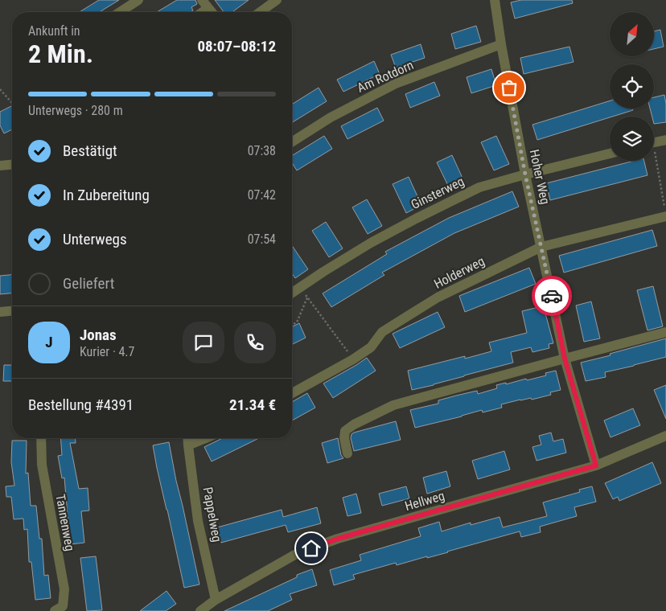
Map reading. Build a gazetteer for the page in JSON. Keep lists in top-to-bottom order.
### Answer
{
  "streets": {
    "street": [
      "Am Rotdorn",
      "Hoher Weg",
      "Ginsterweg",
      "Holderweg",
      "Hellweg",
      "Pappelweg",
      "Tannenweg"
    ]
  },
  "crossings": [
    ["Am Rotdorn", "Hoher Weg"],
    ["Hoher Weg", "Ginsterweg"],
    ["Hoher Weg", "Holderweg"],
    ["Hoher Weg", "Hellweg"],
    ["Hellweg", "Pappelweg"]
  ],
  "north": "top right",
  "page": {
    "heading": ["2 Min.", "Ankunft in", "08:07–08:12"],
    "panel": [
      "Jonas",
      "Kurier · 4.7",
      "Bestellung #4391",
      "21.34 €"
    ],
    "bar": "Unterwegs · 280 m",
    "list": [
      ["Bestätigt", "07:38"],
      ["In Zubereitung", "07:42"],
      ["Unterwegs", "07:54"],
      "Geliefert"
    ],
    "round": "J"
  }
}
